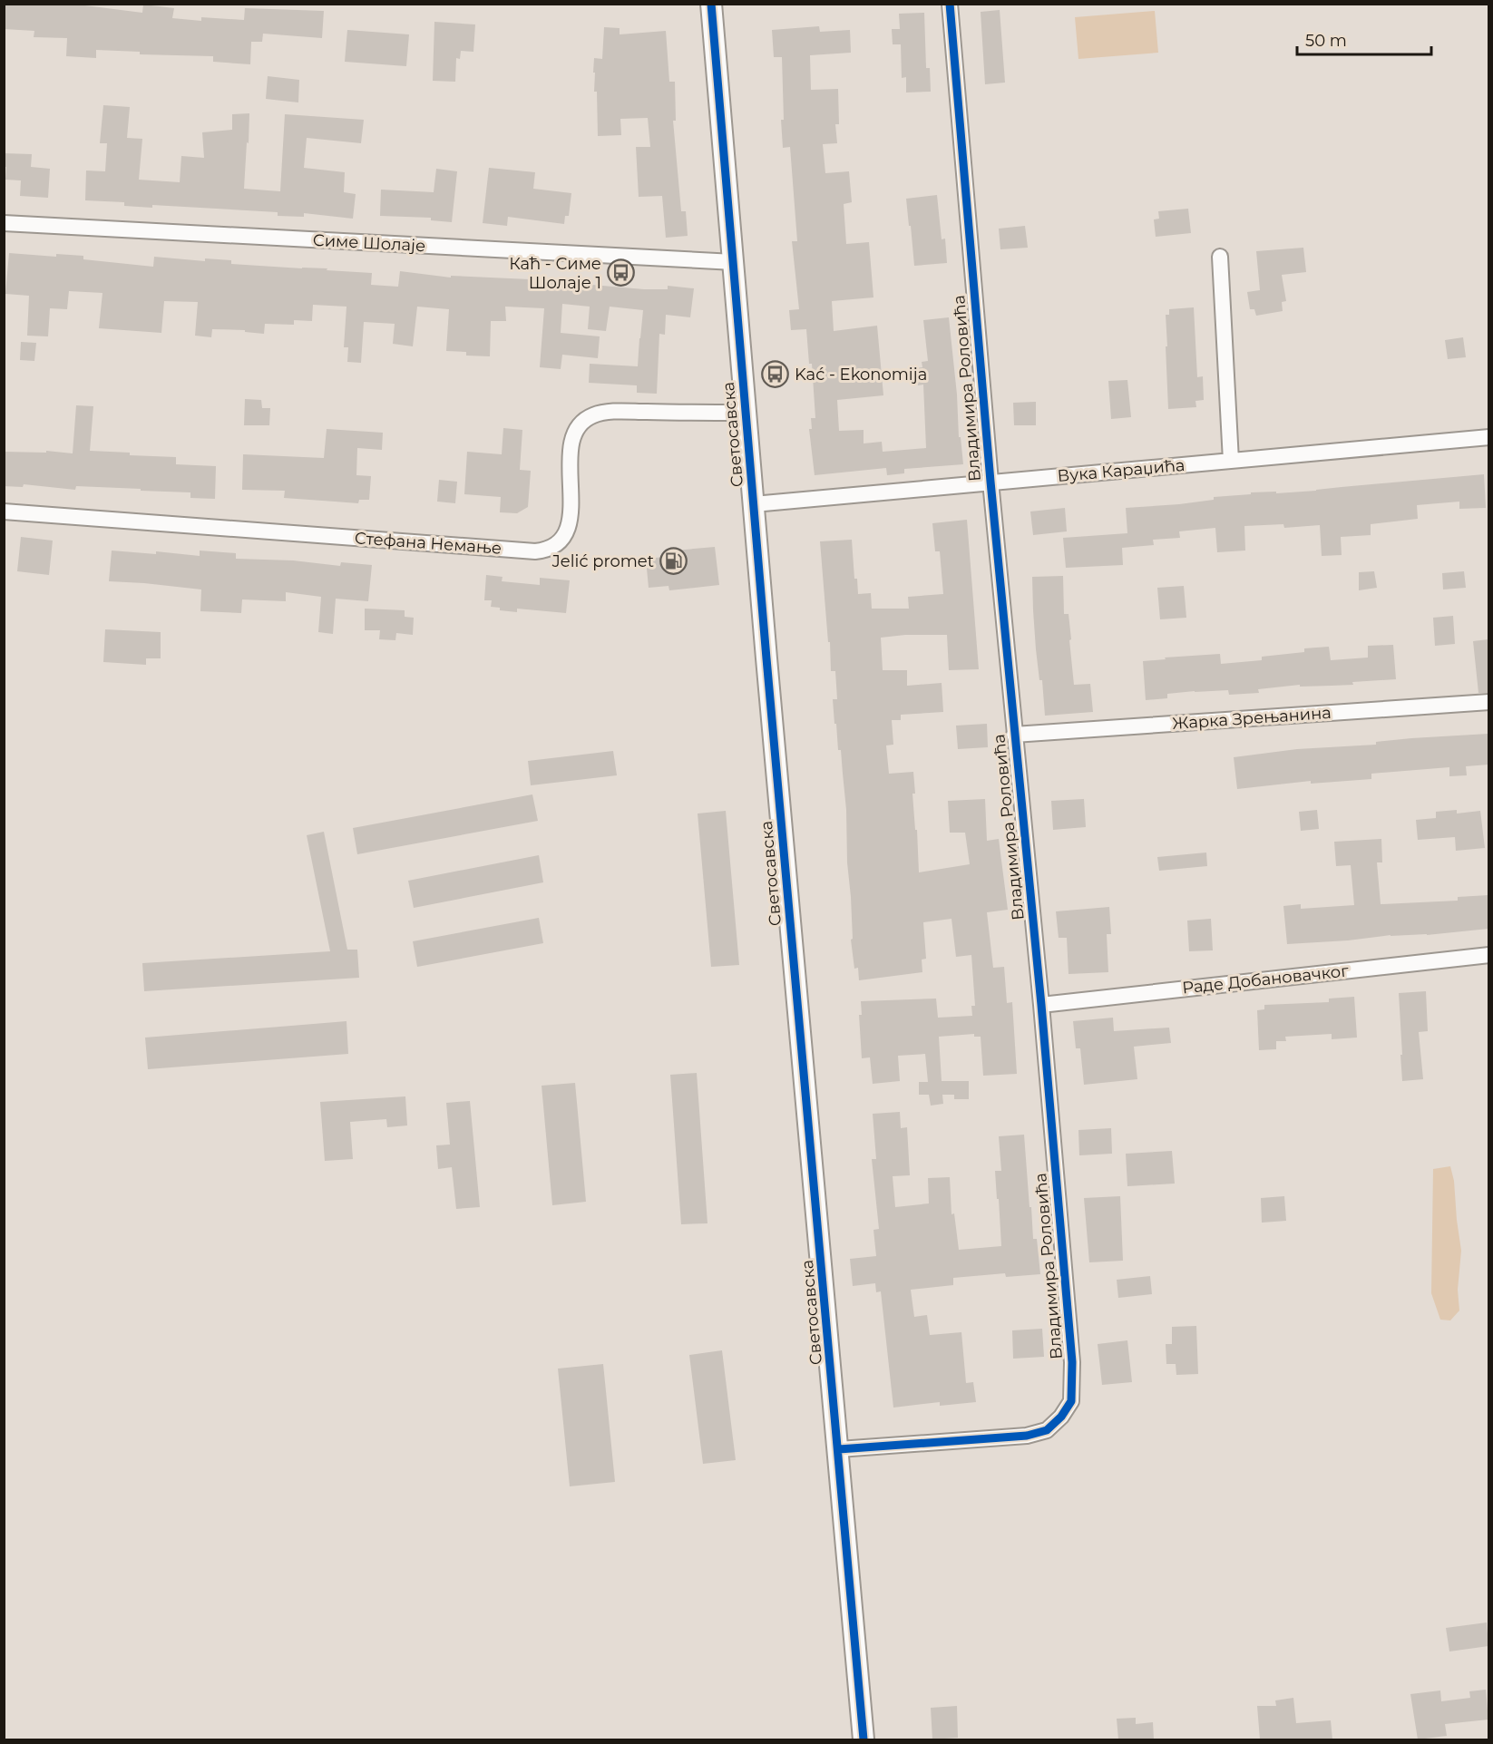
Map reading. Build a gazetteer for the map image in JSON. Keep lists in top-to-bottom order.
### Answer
{
  "streets": {
    "main road": ["Светосавска"],
    "street": [
      "Симе Шолаје",
      "Владимира Роловића",
      "Вука Караџића",
      "Стефана Немање",
      "Жарка Зрењанина",
      "Раде Добановачког"
    ]
  },
  "crossings": [
    ["Симе Шолаје", "Светосавска"],
    ["Владимира Роловића", "Светосавска"],
    ["Владимира Роловића", "Вука Караџића"],
    ["Владимира Роловића", "Жарка Зрењанина"],
    ["Владимира Роловића", "Раде Добановачког"],
    ["Светосавска", "Вука Караџића"],
    ["Светосавска", "Стефана Немање"]
  ],
  "places": {
    "bus stop": ["Каћ - Симе Шолаје 1", "Kać - Ekonomija"],
    "fuel station": ["Jelić promet"]
  },
  "scale_bar": "50 m"
}
